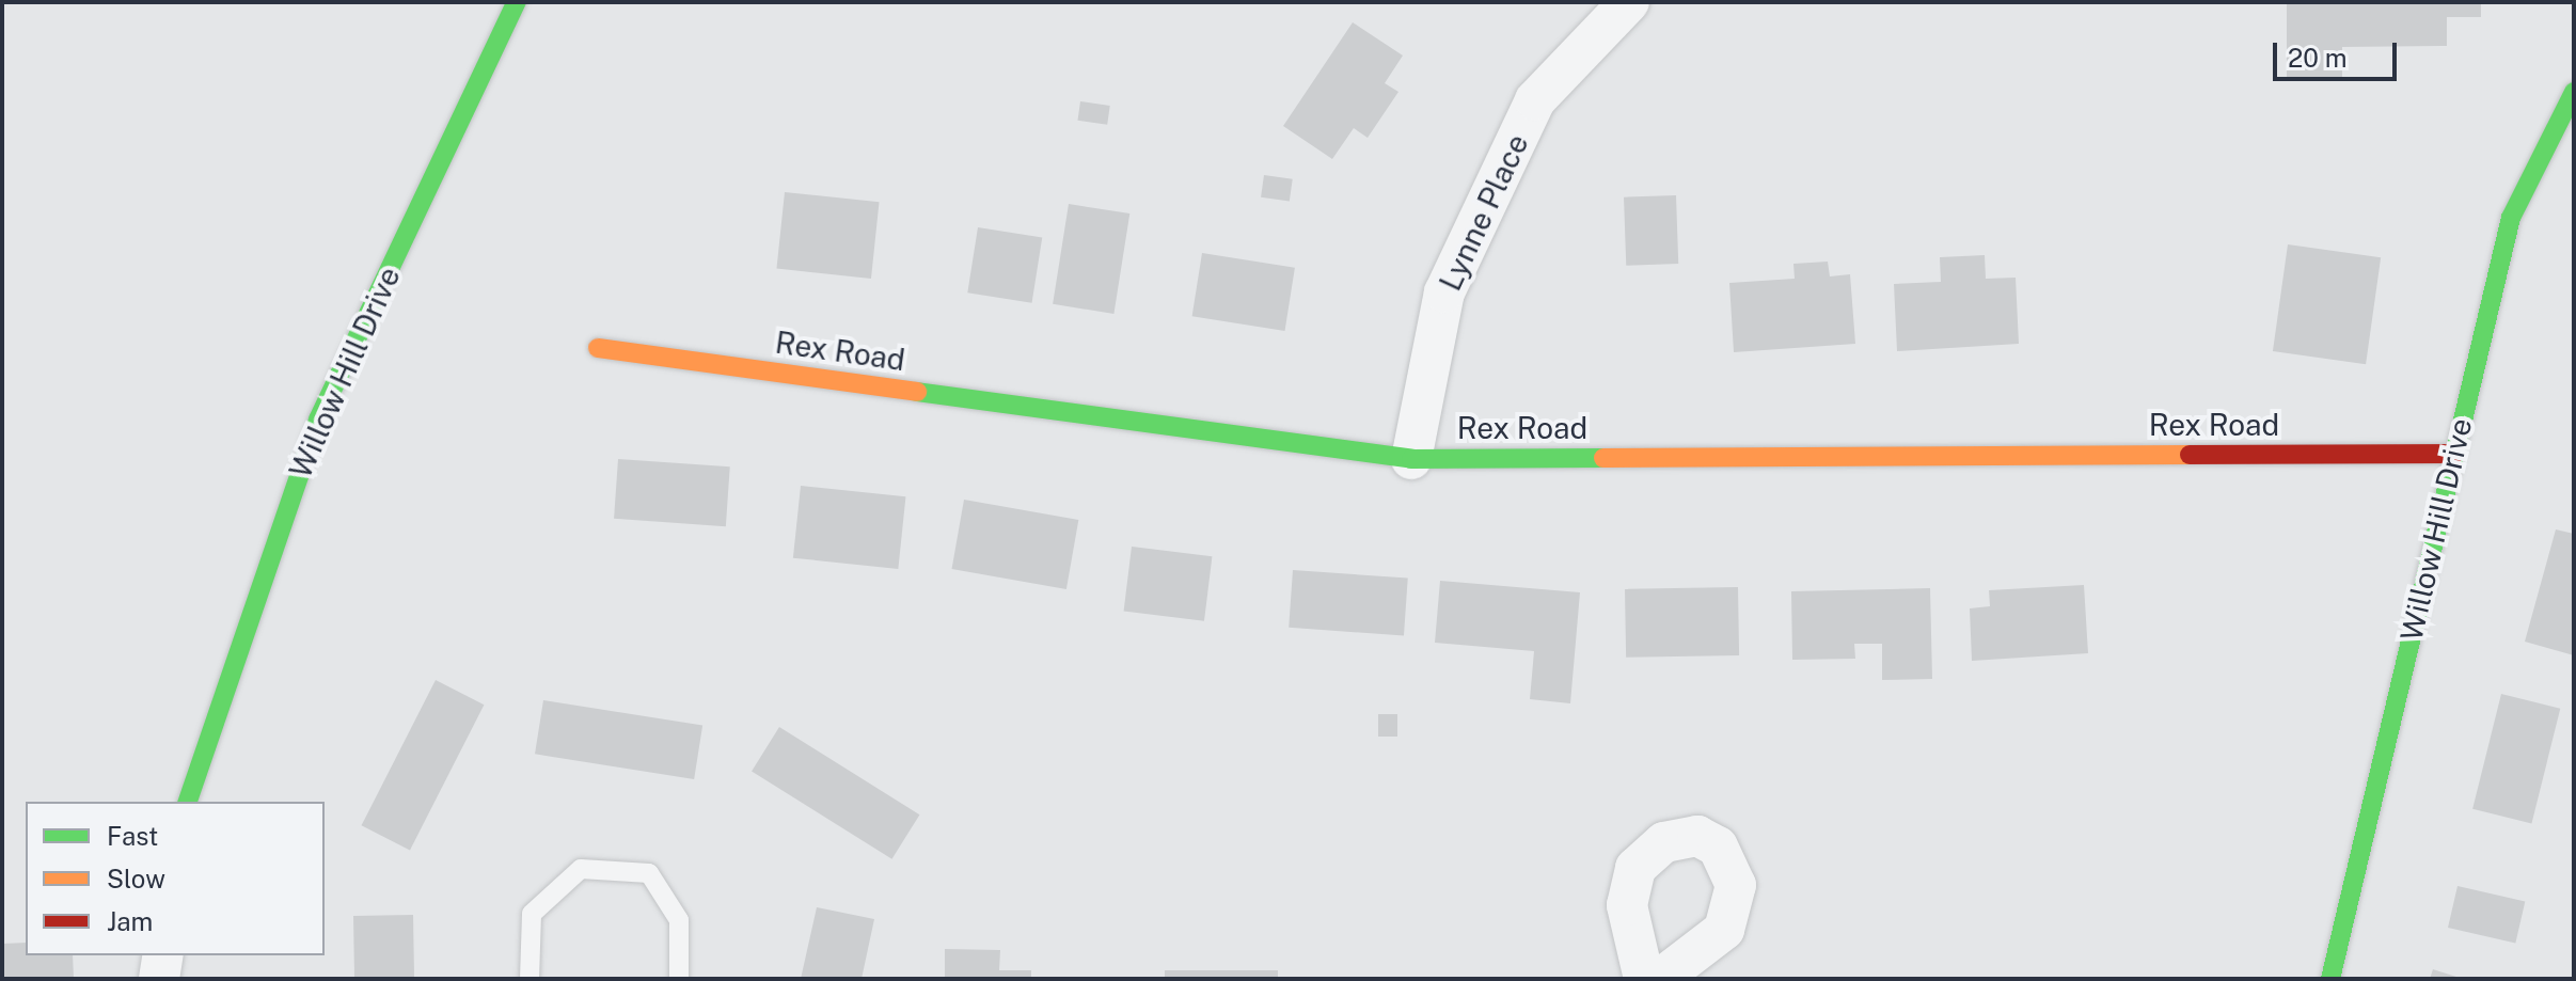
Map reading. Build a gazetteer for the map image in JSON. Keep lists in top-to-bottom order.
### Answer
{
  "streets": {
    "street": ["Lynne Place", "Rex Road", "Willow Hill Drive"]
  },
  "crossings": [
    ["Lynne Place", "Rex Road"],
    ["Rex Road", "Willow Hill Drive"]
  ],
  "legend": ["Fast", "Slow", "Jam"],
  "scale_bar": "20 m"
}
